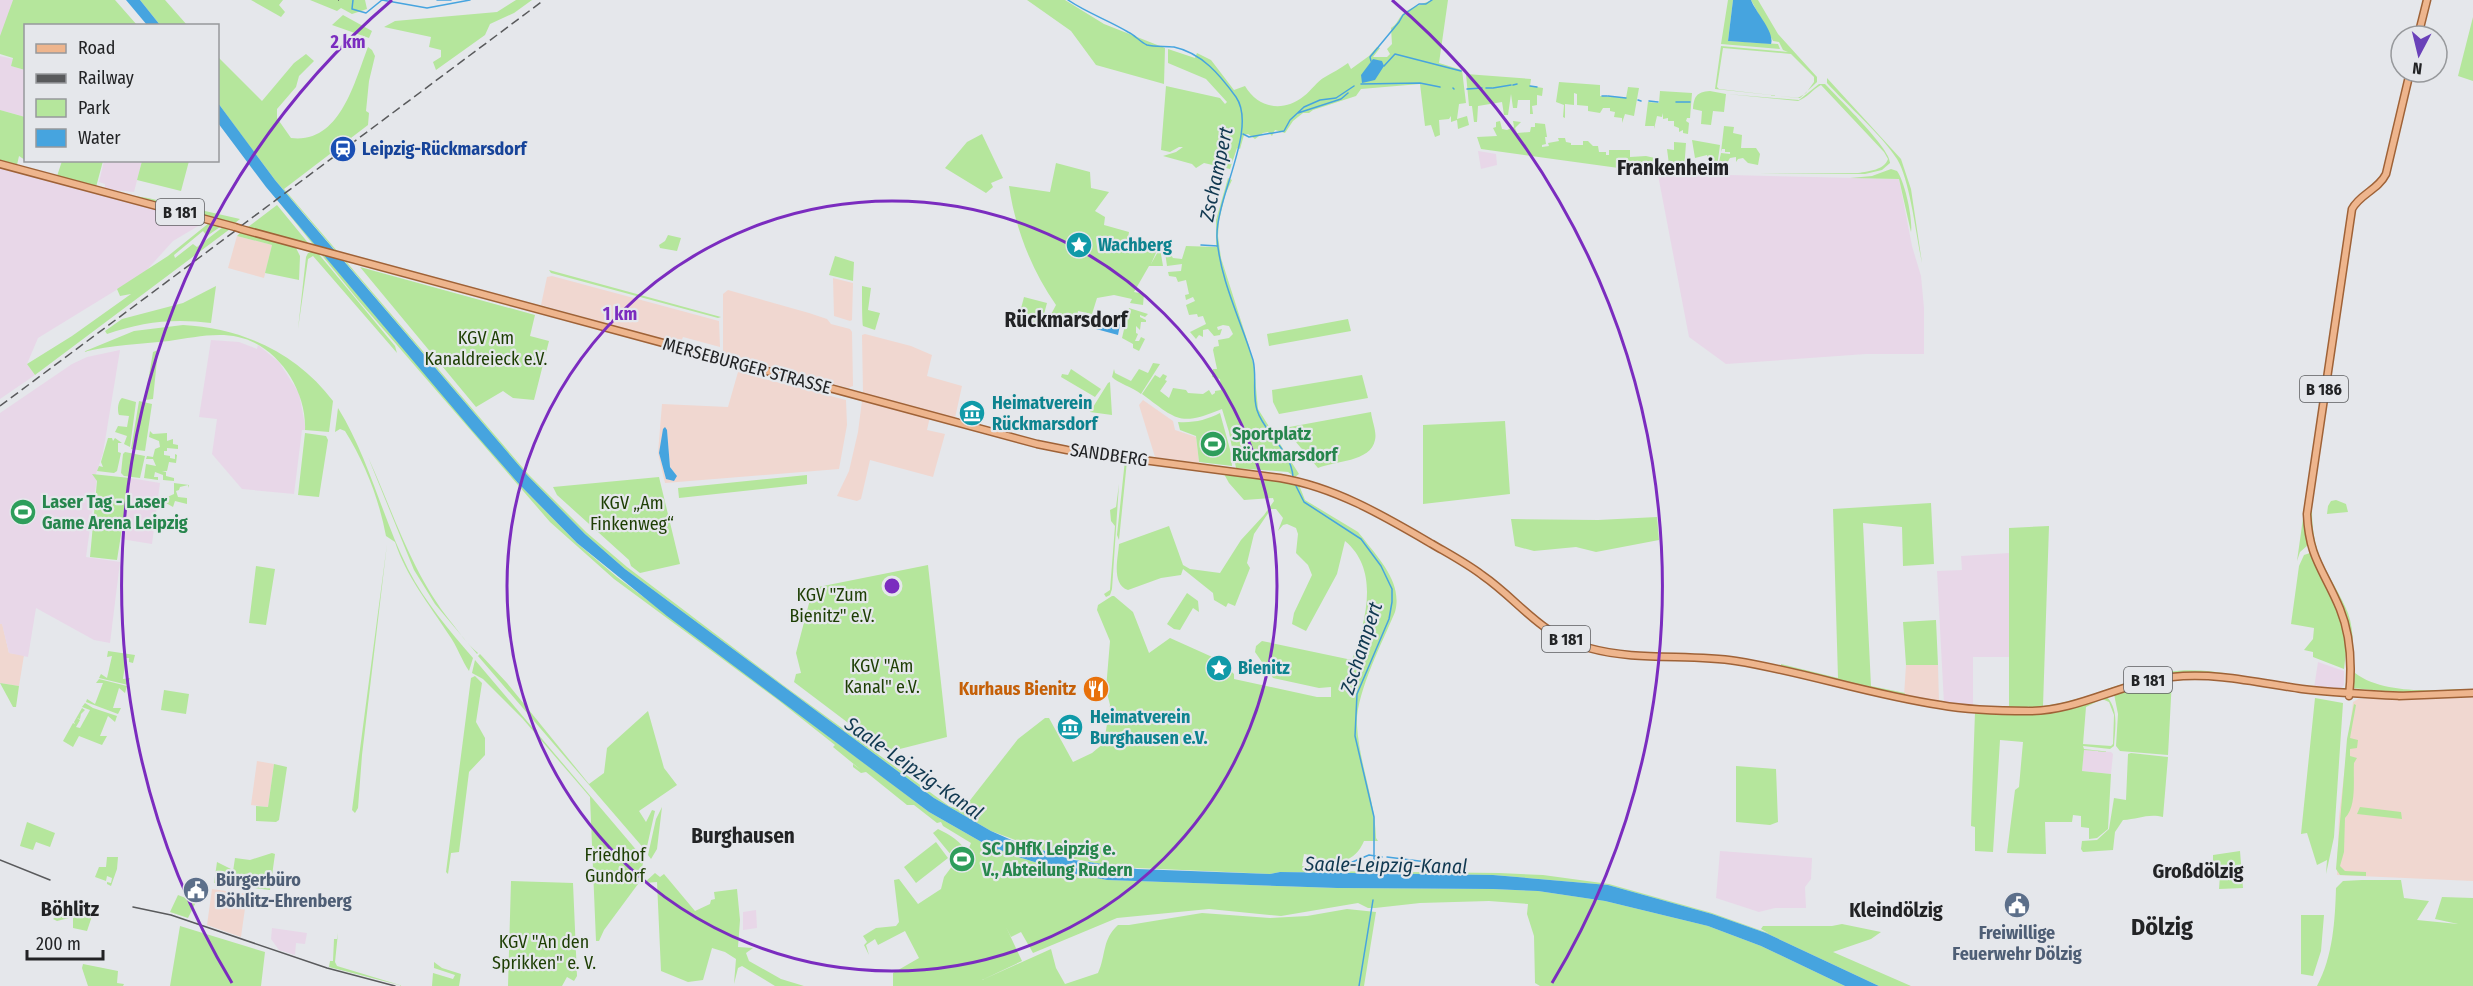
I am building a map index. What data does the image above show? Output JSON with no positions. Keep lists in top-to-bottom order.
{
  "streets": {
    "main road": [
      "B 181",
      "MERSEBURGER STRASSE",
      "B 186",
      "SANDBERG"
    ]
  },
  "crossings": [
    ["B 181", "B 186"],
    ["B 181", "SANDBERG"],
    ["MERSEBURGER STRASSE", "SANDBERG"],
    ["B 186", "SANDBERG"]
  ],
  "districts": [
    "Frankenheim",
    "Rückmarsdorf",
    "Burghausen",
    "Großdölzig",
    "Böhlitz",
    "Kleindölzig",
    "Dölzig"
  ],
  "water": ["Zschampert", "Saale-Leipzig-Kanal"],
  "parks": [
    "KGV Am Kanaldreieck e.V.",
    "KGV „Am Finkenweg“",
    "KGV \"Zum Bienitz\" e.V.",
    "KGV \"Am Kanal\" e.V.",
    "Friedhof Gundorf",
    "KGV \"An den Sprikken\" e. V."
  ],
  "places": {
    "station": ["Leipzig-Rückmarsdorf"],
    "place": ["Wachberg", "Bienitz"],
    "museum": ["Heimatverein Rückmarsdorf", "Heimatverein Burghausen e.V."],
    "sports": ["Sportplatz Rückmarsdorf", "Laser Tag - Laser Game Arena Leipzig", "SC DHfK Leipzig e. V., Abteilung Rudern"],
    "restaurant": ["Kurhaus Bienitz"],
    "public building": ["Bürgerbüro Böhlitz-Ehrenberg", "Freiwillige Feuerwehr Dölzig"]
  },
  "legend": [
    "Road",
    "Railway",
    "Park",
    "Water"
  ],
  "scale_bar": "200 m",
  "north": "bottom",
  "rings": ["2 km", "1 km"]
}
